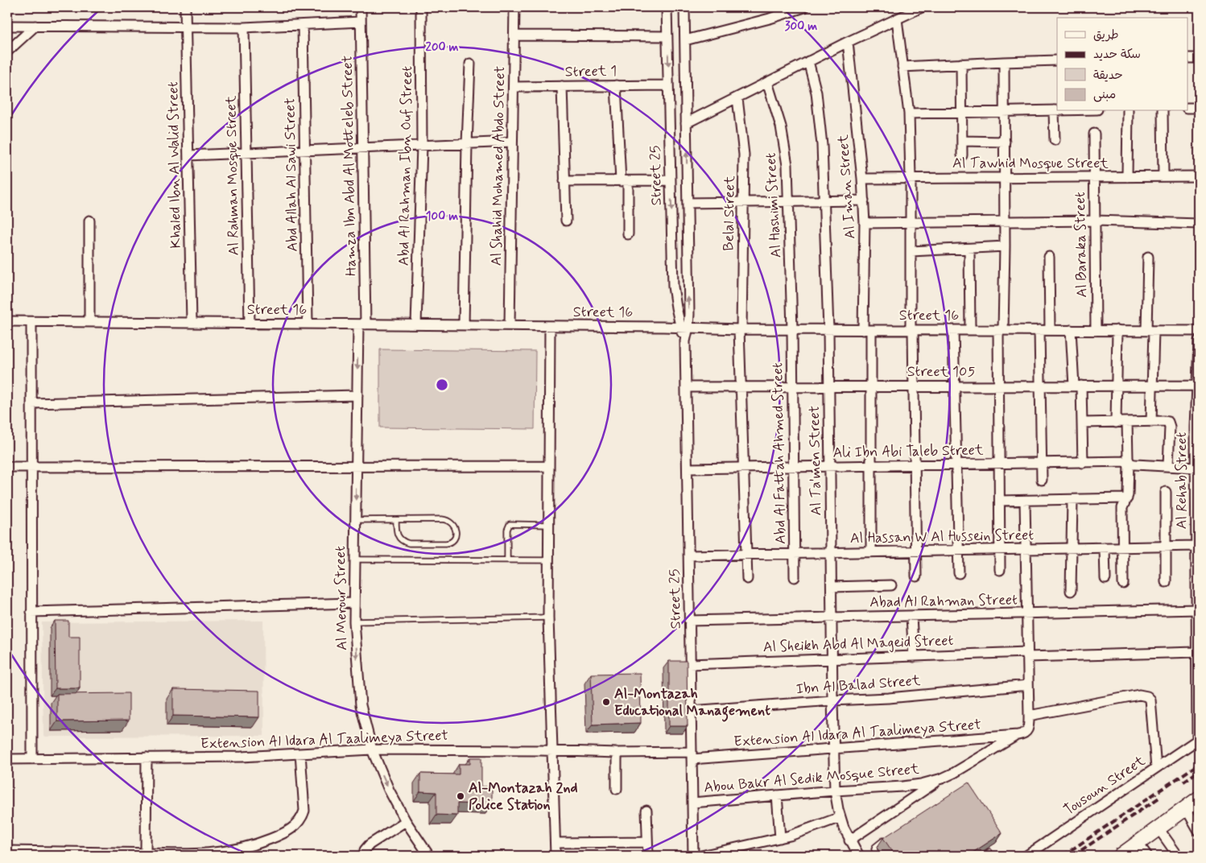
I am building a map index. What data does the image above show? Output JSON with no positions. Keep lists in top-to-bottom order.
{
  "streets": {
    "street": [
      "Street 1",
      "Al Tawhid Mosque Street",
      "Khaled Ibn Al Walid Street",
      "Hamza Ibn Abd Al Motteleb Street",
      "Abd Al Rahman Ibn Ouf Street",
      "Al Shahid Mohamed Abdo Street",
      "Abd Allah Al Sawi Street",
      "Al Rahman Mosque Street",
      "Street 25",
      "Al Iman Street",
      "Al Hashimi Street",
      "Belal Street",
      "Al Baraka Street",
      "Street 16",
      "Street 105",
      "Ali Ibn Abi Taleb Street",
      "Abd Al Fattah Ahmed Street",
      "Al Ta'men Street",
      "Al Rehab Street",
      "Al Hassan W Al Hussein Street",
      "Al Merour Street",
      "Abad Al Rahman Street",
      "Al Sheikh Abd Al Mageid Street",
      "Ibn Al Balad Street",
      "Extension Al Idara Al Taalimeya Street",
      "Abou Bakr Al Sedik Mosque Street",
      "Tousoun Street"
    ]
  },
  "crossings": [
    ["Street 1", "Al Shahid Mohamed Abdo Street"],
    ["Street 1", "Street 25"],
    ["Al Tawhid Mosque Street", "Al Iman Street"],
    ["Al Tawhid Mosque Street", "Al Baraka Street"],
    ["Khaled Ibn Al Walid Street", "Street 16"],
    ["Hamza Ibn Abd Al Motteleb Street", "Street 16"],
    ["Hamza Ibn Abd Al Motteleb Street", "Al Merour Street"],
    ["Abd Al Rahman Ibn Ouf Street", "Street 16"],
    ["Al Shahid Mohamed Abdo Street", "Street 16"],
    ["Abd Allah Al Sawi Street", "Street 16"],
    ["Al Rahman Mosque Street", "Street 16"],
    ["Street 25", "Street 16"],
    ["Street 25", "Street 105"],
    ["Street 25", "Ali Ibn Abi Taleb Street"],
    ["Street 25", "Al Hassan W Al Hussein Street"],
    ["Street 25", "Abad Al Rahman Street"],
    ["Street 25", "Al Sheikh Abd Al Mageid Street"],
    ["Street 25", "Ibn Al Balad Street"],
    ["Street 25", "Extension Al Idara Al Taalimeya Street"],
    ["Street 25", "Abou Bakr Al Sedik Mosque Street"],
    ["Al Iman Street", "Street 16"],
    ["Al Iman Street", "Street 105"],
    ["Al Iman Street", "Ali Ibn Abi Taleb Street"],
    ["Al Iman Street", "Al Hassan W Al Hussein Street"],
    ["Al Hashimi Street", "Street 16"],
    ["Al Hashimi Street", "Abd Al Fattah Ahmed Street"],
    ["Belal Street", "Street 16"],
    ["Belal Street", "Street 105"],
    ["Belal Street", "Ali Ibn Abi Taleb Street"],
    ["Belal Street", "Al Hassan W Al Hussein Street"],
    ["Al Baraka Street", "Street 16"],
    ["Street 16", "Abd Al Fattah Ahmed Street"],
    ["Street 16", "Al Ta'men Street"],
    ["Street 16", "Al Merour Street"],
    ["Street 105", "Abd Al Fattah Ahmed Street"],
    ["Street 105", "Al Ta'men Street"],
    ["Street 105", "Al Rehab Street"],
    ["Ali Ibn Abi Taleb Street", "Abd Al Fattah Ahmed Street"],
    ["Ali Ibn Abi Taleb Street", "Al Ta'men Street"],
    ["Ali Ibn Abi Taleb Street", "Al Rehab Street"],
    ["Abd Al Fattah Ahmed Street", "Al Hassan W Al Hussein Street"],
    ["Al Ta'men Street", "Al Hassan W Al Hussein Street"],
    ["Al Ta'men Street", "Abad Al Rahman Street"],
    ["Al Ta'men Street", "Al Sheikh Abd Al Mageid Street"],
    ["Al Ta'men Street", "Ibn Al Balad Street"],
    ["Al Ta'men Street", "Extension Al Idara Al Taalimeya Street"],
    ["Al Ta'men Street", "Abou Bakr Al Sedik Mosque Street"],
    ["Al Rehab Street", "Al Hassan W Al Hussein Street"],
    ["Al Rehab Street", "Abad Al Rahman Street"],
    ["Al Rehab Street", "Al Sheikh Abd Al Mageid Street"],
    ["Al Rehab Street", "Tousoun Street"],
    ["Al Merour Street", "Extension Al Idara Al Taalimeya Street"],
    ["Extension Al Idara Al Taalimeya Street", "Abou Bakr Al Sedik Mosque Street"]
  ],
  "one_way": ["Al Merour Street"],
  "places": ["Al-Montazah Educational Management", "Al-Montazah 2nd Police Station"],
  "legend": [
    "طريق",
    "سكة حديد",
    "حديقة",
    "مبنى"
  ],
  "rings": ["300 m", "200 m", "100 m"]
}
